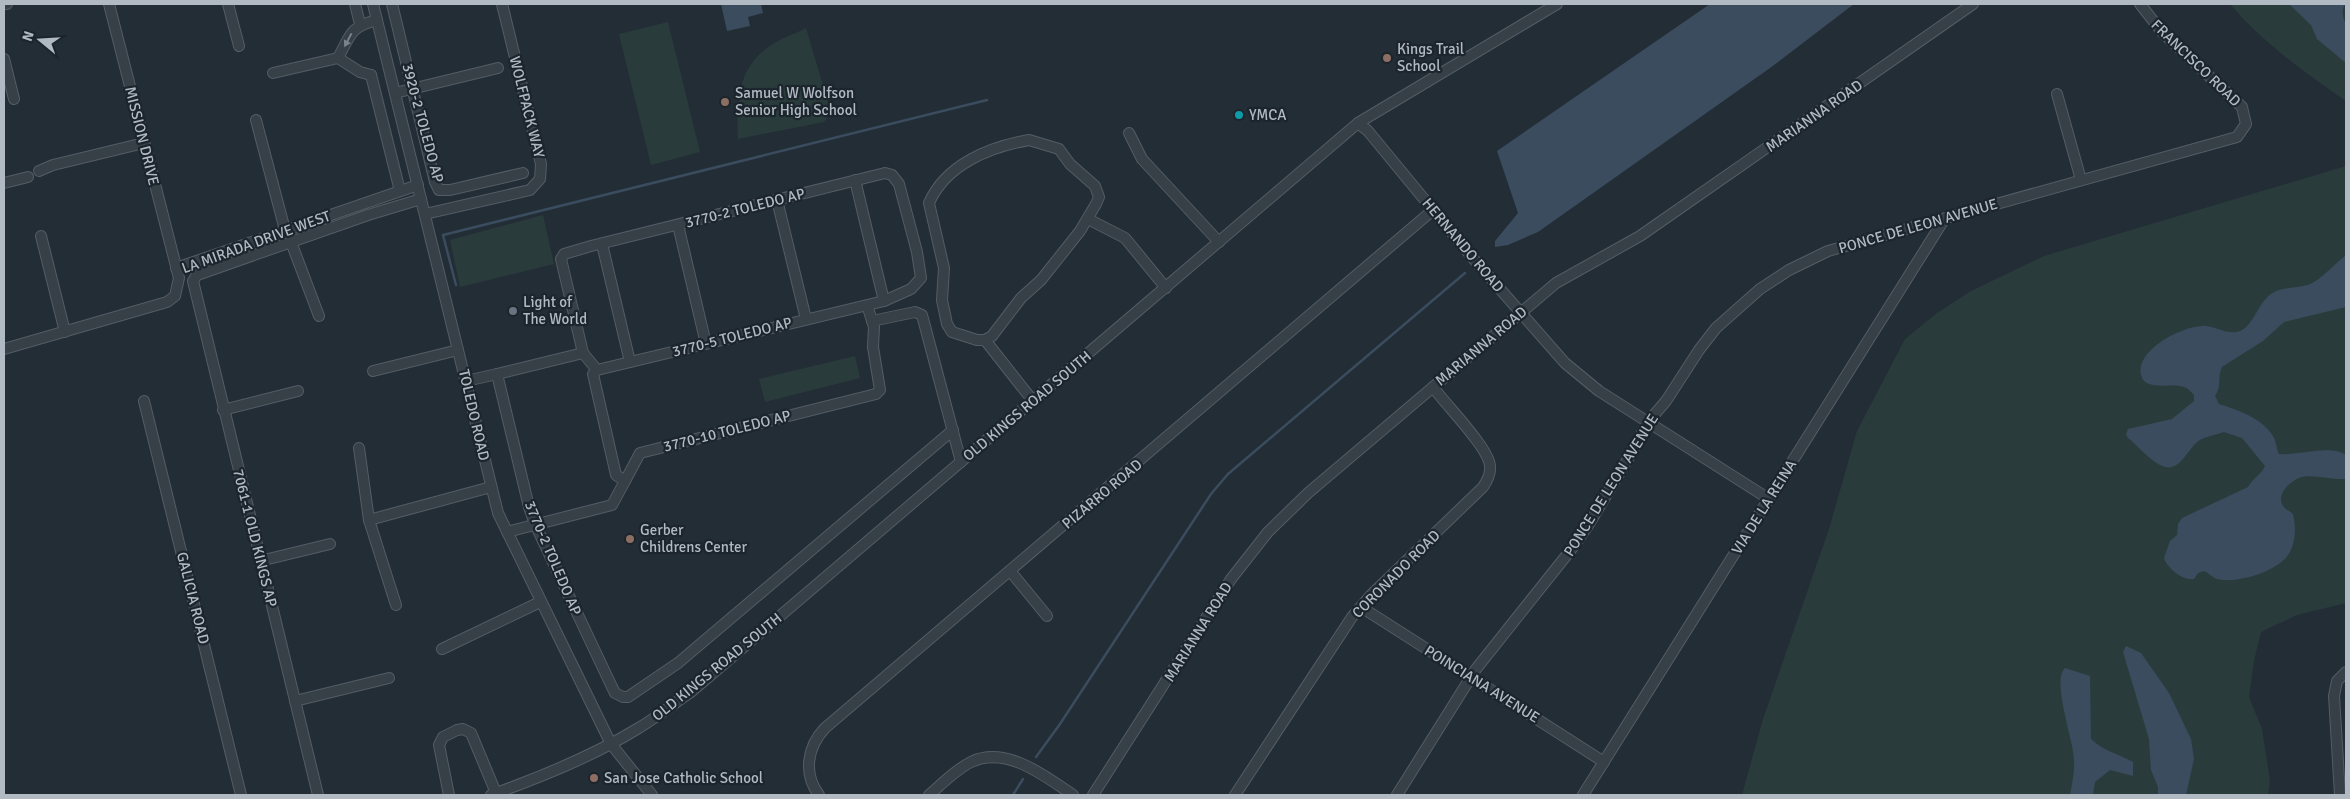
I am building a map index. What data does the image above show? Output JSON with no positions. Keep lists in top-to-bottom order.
{
  "streets": {
    "street": [
      "FRANCISCO ROAD",
      "WOLFPACK WAY",
      "MARIANNA ROAD",
      "3920-2 TOLEDO AP",
      "MISSION DRIVE",
      "3770-2 TOLEDO AP",
      "PONCE DE LEON AVENUE",
      "LA MIRADA DRIVE WEST",
      "HERNANDO ROAD",
      "3770-5 TOLEDO AP",
      "OLD KINGS ROAD SOUTH",
      "TOLEDO ROAD",
      "3770-10 TOLEDO AP",
      "PIZARRO ROAD",
      "VIA DE LA REINA",
      "7061-1 OLD KINGS AP",
      "CORONADO ROAD",
      "GALICIA ROAD",
      "POINCIANA AVENUE"
    ]
  },
  "crossings": [
    ["FRANCISCO ROAD", "PONCE DE LEON AVENUE"],
    ["WOLFPACK WAY", "TOLEDO ROAD"],
    ["MARIANNA ROAD", "HERNANDO ROAD"],
    ["MARIANNA ROAD", "CORONADO ROAD"],
    ["MISSION DRIVE", "LA MIRADA DRIVE WEST"],
    ["PONCE DE LEON AVENUE", "HERNANDO ROAD"],
    ["PONCE DE LEON AVENUE", "VIA DE LA REINA"],
    ["PONCE DE LEON AVENUE", "POINCIANA AVENUE"],
    ["LA MIRADA DRIVE WEST", "TOLEDO ROAD"],
    ["HERNANDO ROAD", "OLD KINGS ROAD SOUTH"],
    ["HERNANDO ROAD", "PIZARRO ROAD"],
    ["HERNANDO ROAD", "VIA DE LA REINA"],
    ["3770-5 TOLEDO AP", "3770-10 TOLEDO AP"],
    ["OLD KINGS ROAD SOUTH", "TOLEDO ROAD"],
    ["VIA DE LA REINA", "POINCIANA AVENUE"],
    ["CORONADO ROAD", "POINCIANA AVENUE"]
  ],
  "places": [
    "Kings Trail School",
    "Samuel W Wolfson Senior High School",
    "YMCA",
    "Light of The World",
    "Gerber Childrens Center",
    "San Jose Catholic School"
  ],
  "north": "left"
}
